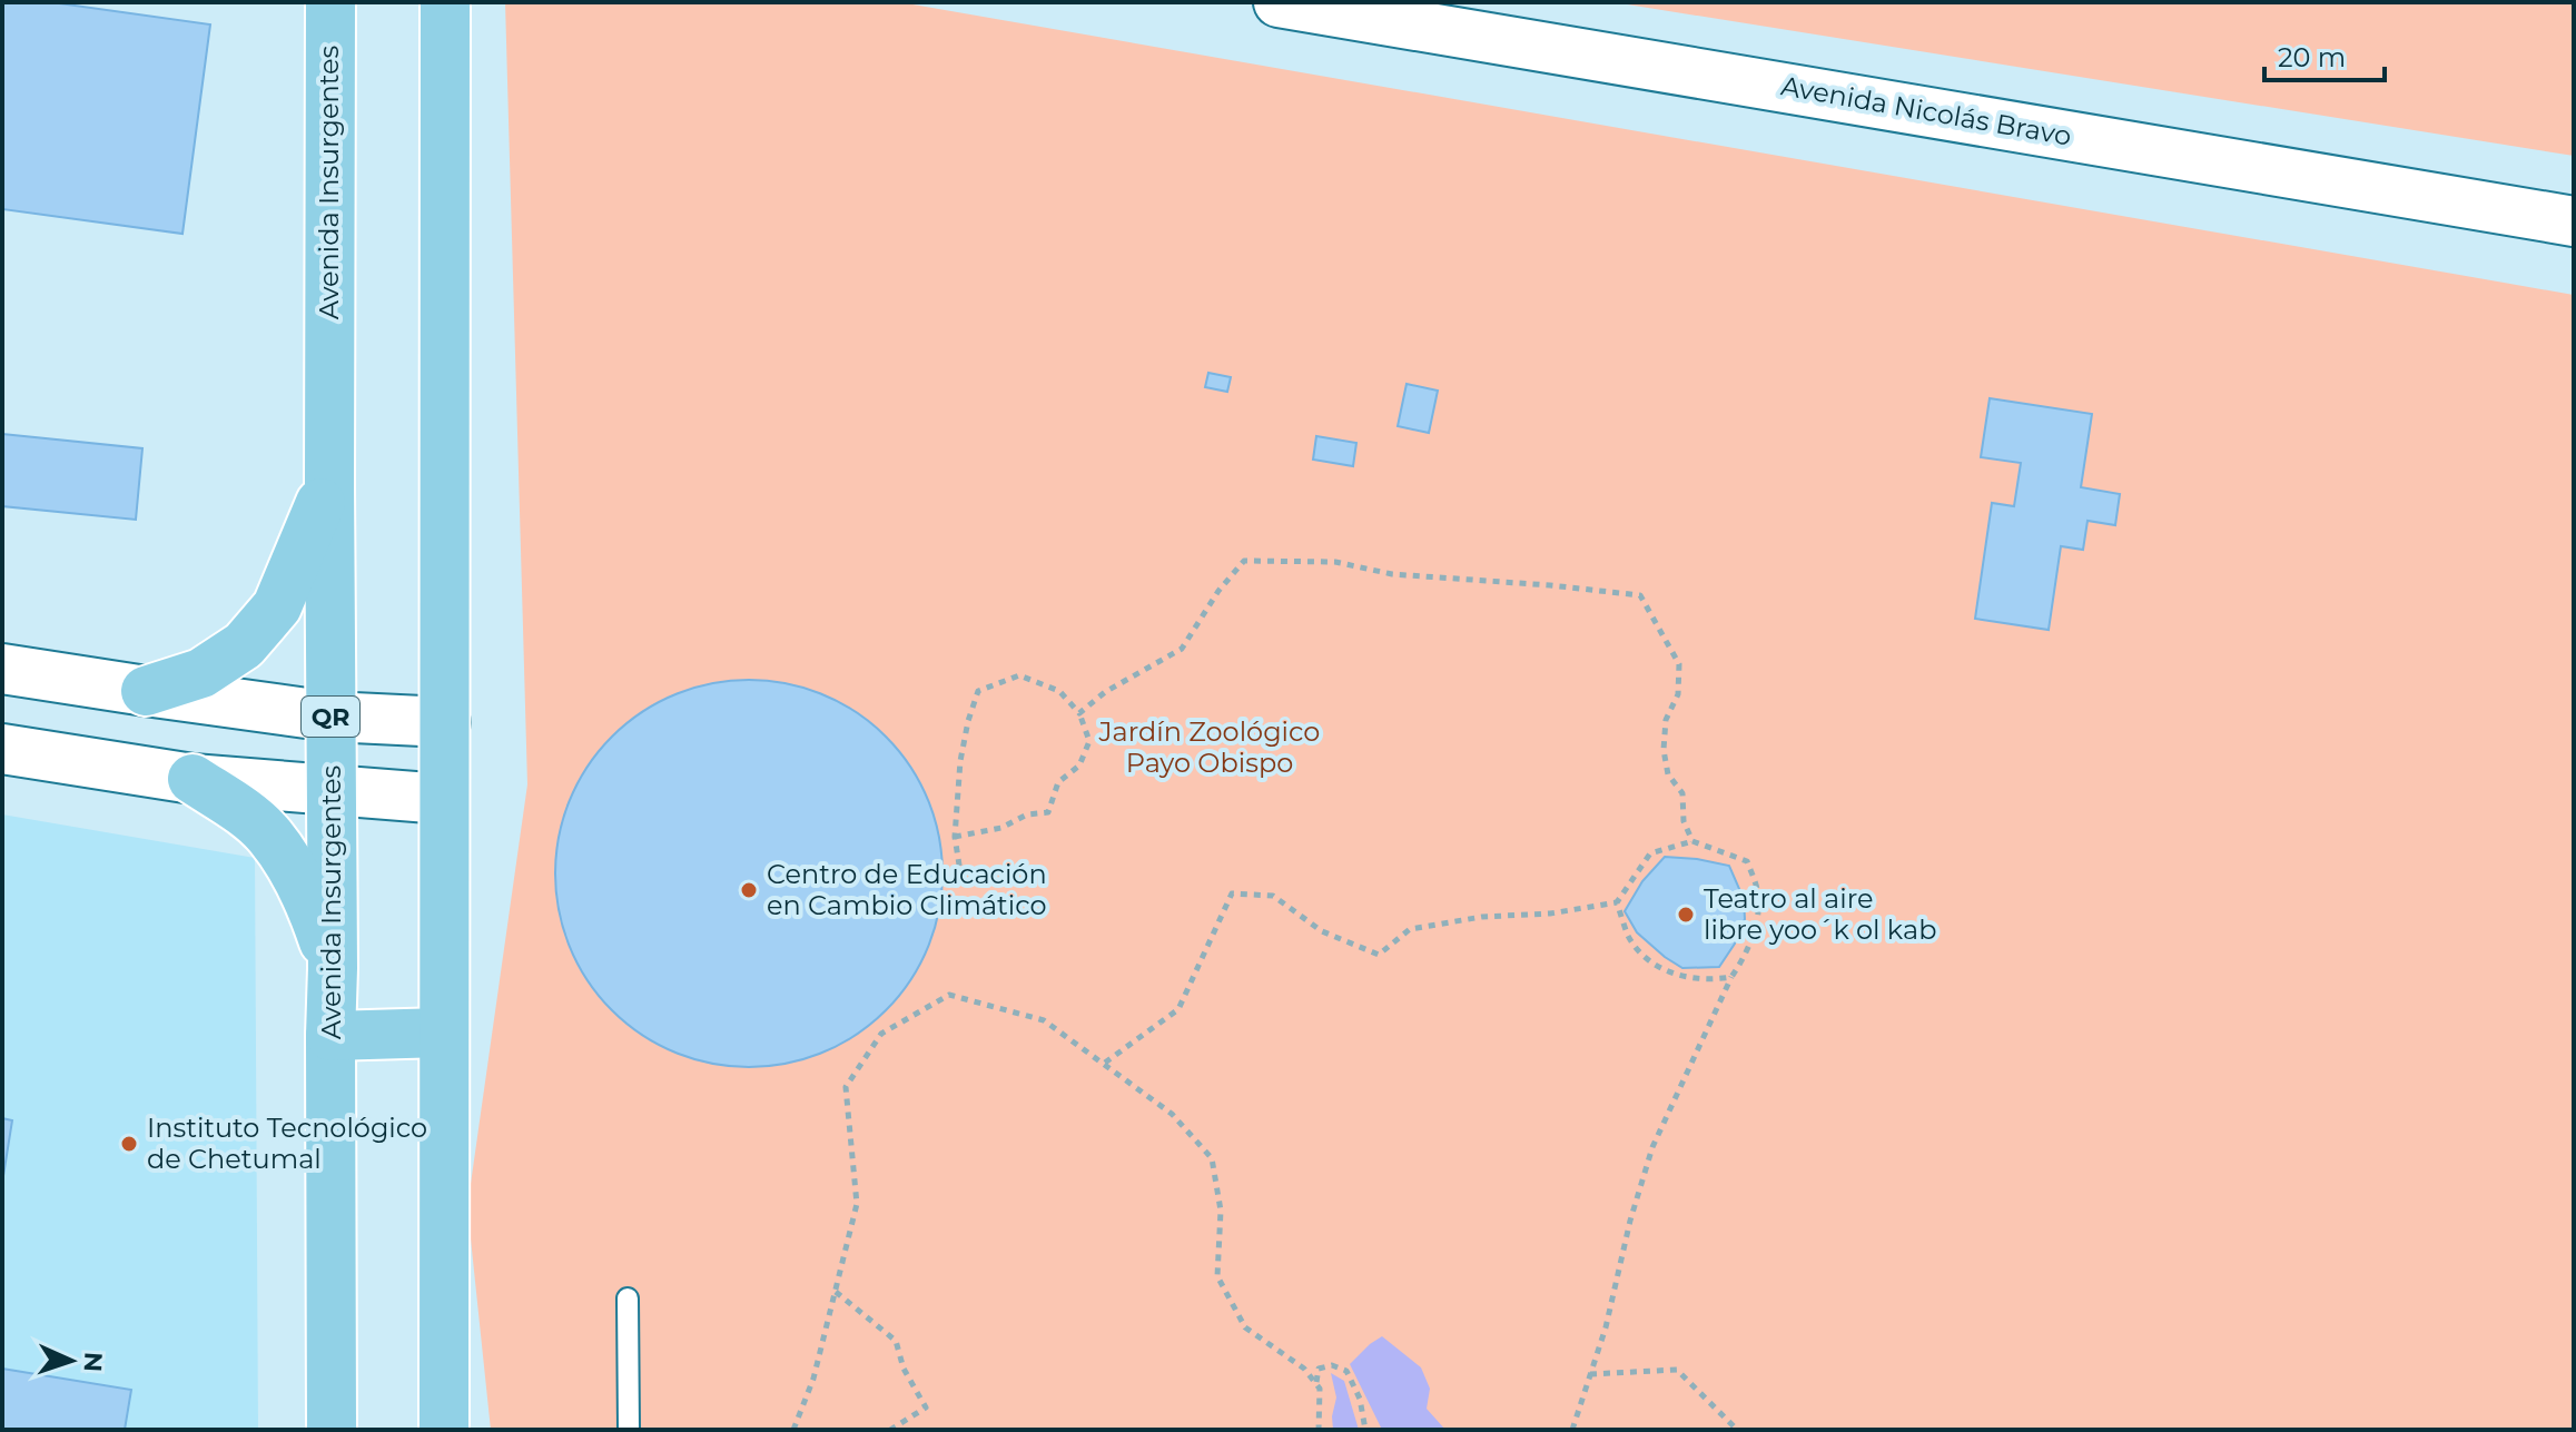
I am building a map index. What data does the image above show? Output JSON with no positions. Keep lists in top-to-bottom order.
{
  "streets": {
    "main road": ["Avenida Nicolás Bravo", "Avenida Insurgentes", "QR"]
  },
  "parks": ["Jardín Zoológico Payo Obispo"],
  "places": ["Centro de Educación en Cambio Climático", "Teatro al aire libre yoo´k ol kab", "Instituto Tecnológico de Chetumal"],
  "scale_bar": "20 m",
  "north": "right"
}
